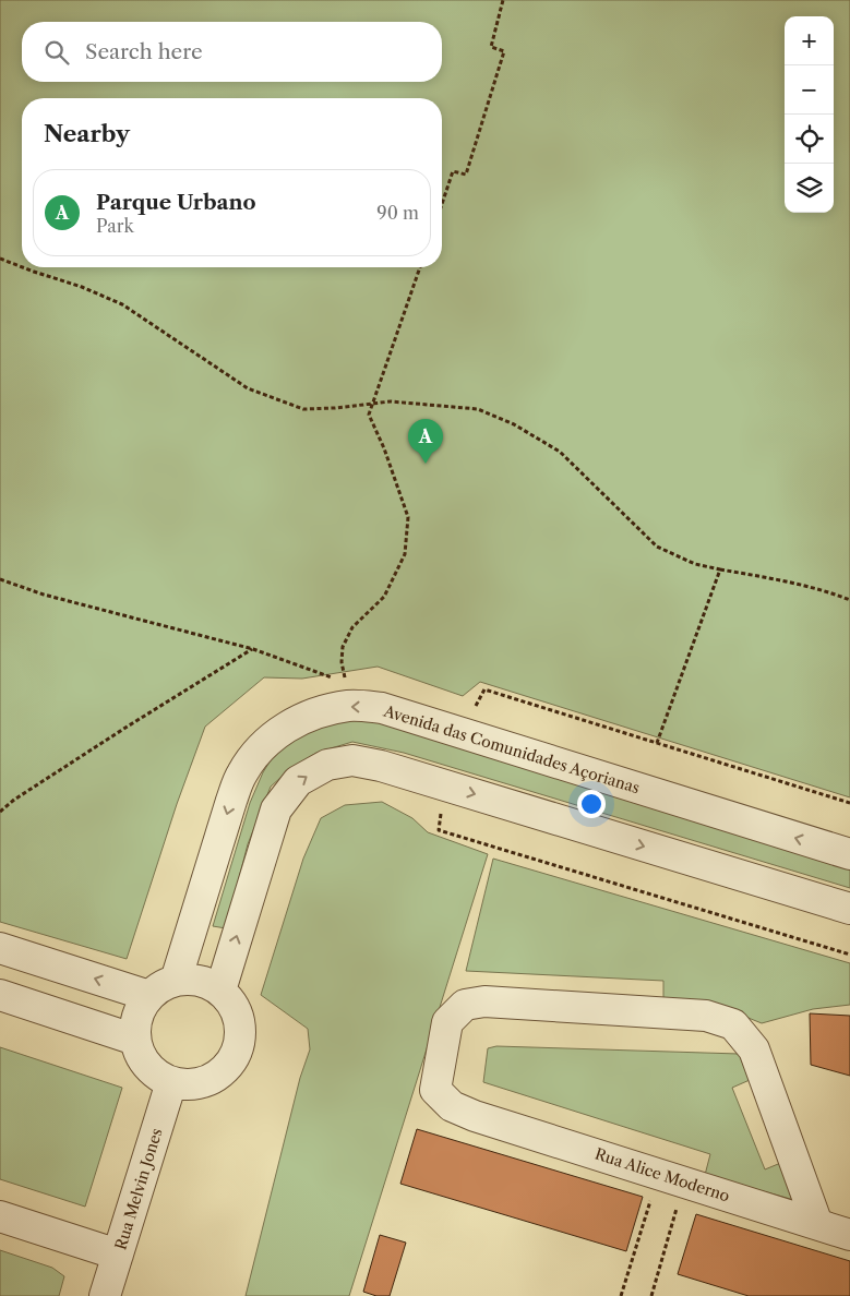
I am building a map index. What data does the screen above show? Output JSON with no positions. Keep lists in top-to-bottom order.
{
  "streets": {
    "street": ["Avenida das Comunidades Açorianas", "Rua Alice Moderno", "Rua Melvin Jones"]
  },
  "crossings": [
    ["Avenida das Comunidades Açorianas", "Rua Melvin Jones"]
  ],
  "page": {
    "map_buttons": ["+", "−"],
    "search": "Search here",
    "heading": "Nearby",
    "list": [
      {
        "mark": "A",
        "name": "Parque Urbano",
        "note": "Park",
        "value": "90 m"
      }
    ],
    "pins": "A"
  }
}
